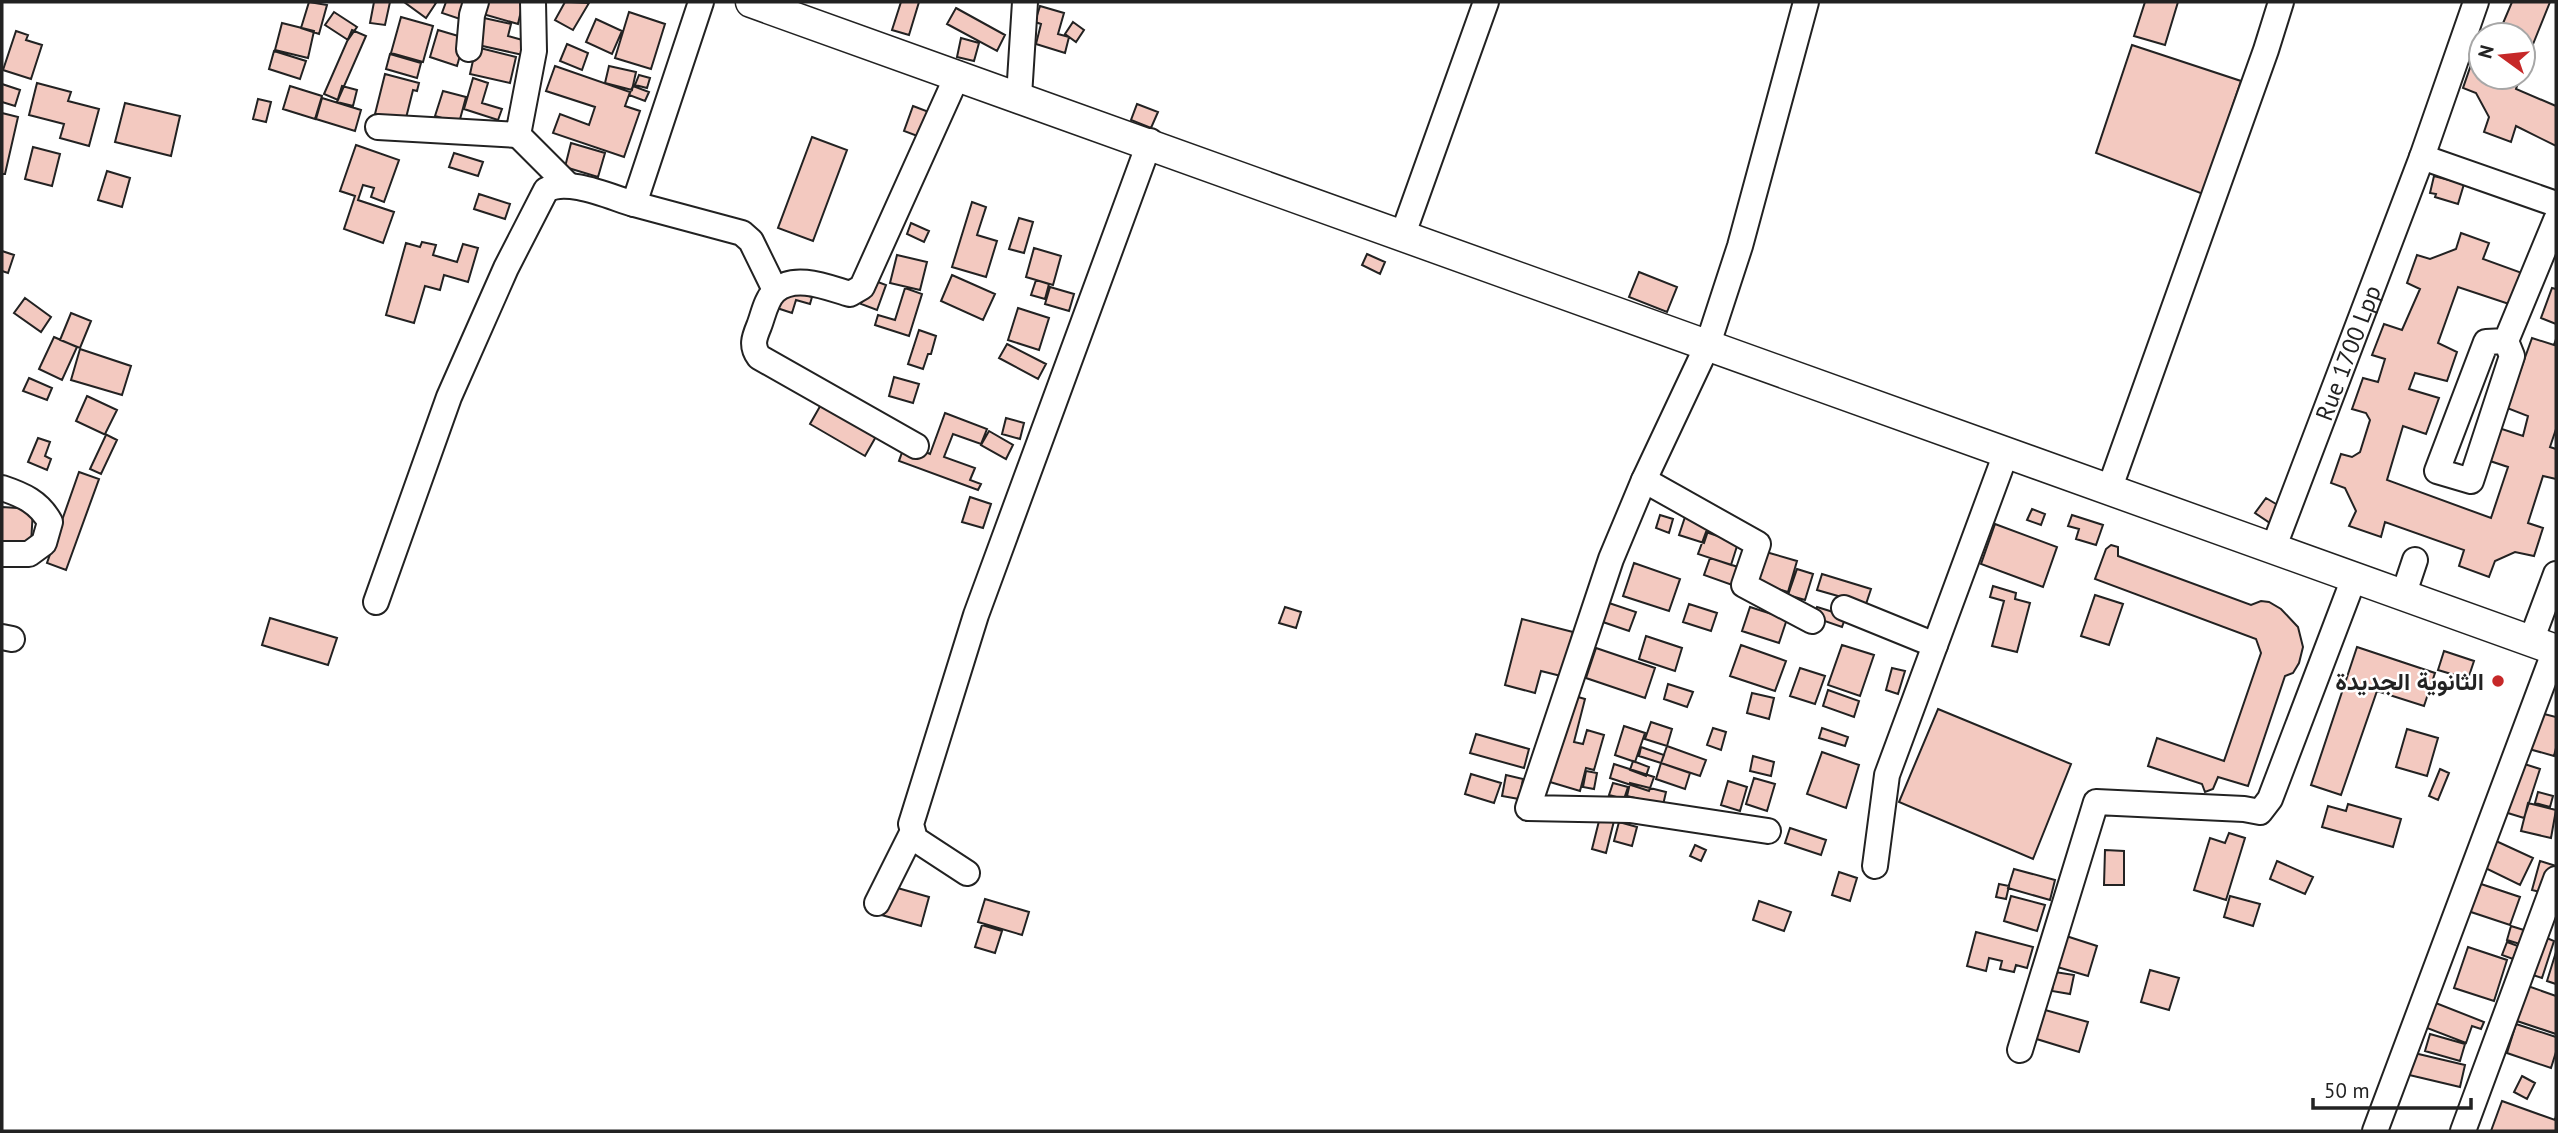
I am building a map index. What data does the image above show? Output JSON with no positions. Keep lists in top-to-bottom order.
{
  "streets": {
    "street": ["Rue 1700 Lpp"]
  },
  "places": ["الثانوية الجديدة"],
  "scale_bar": "50 m",
  "north": "left"
}
